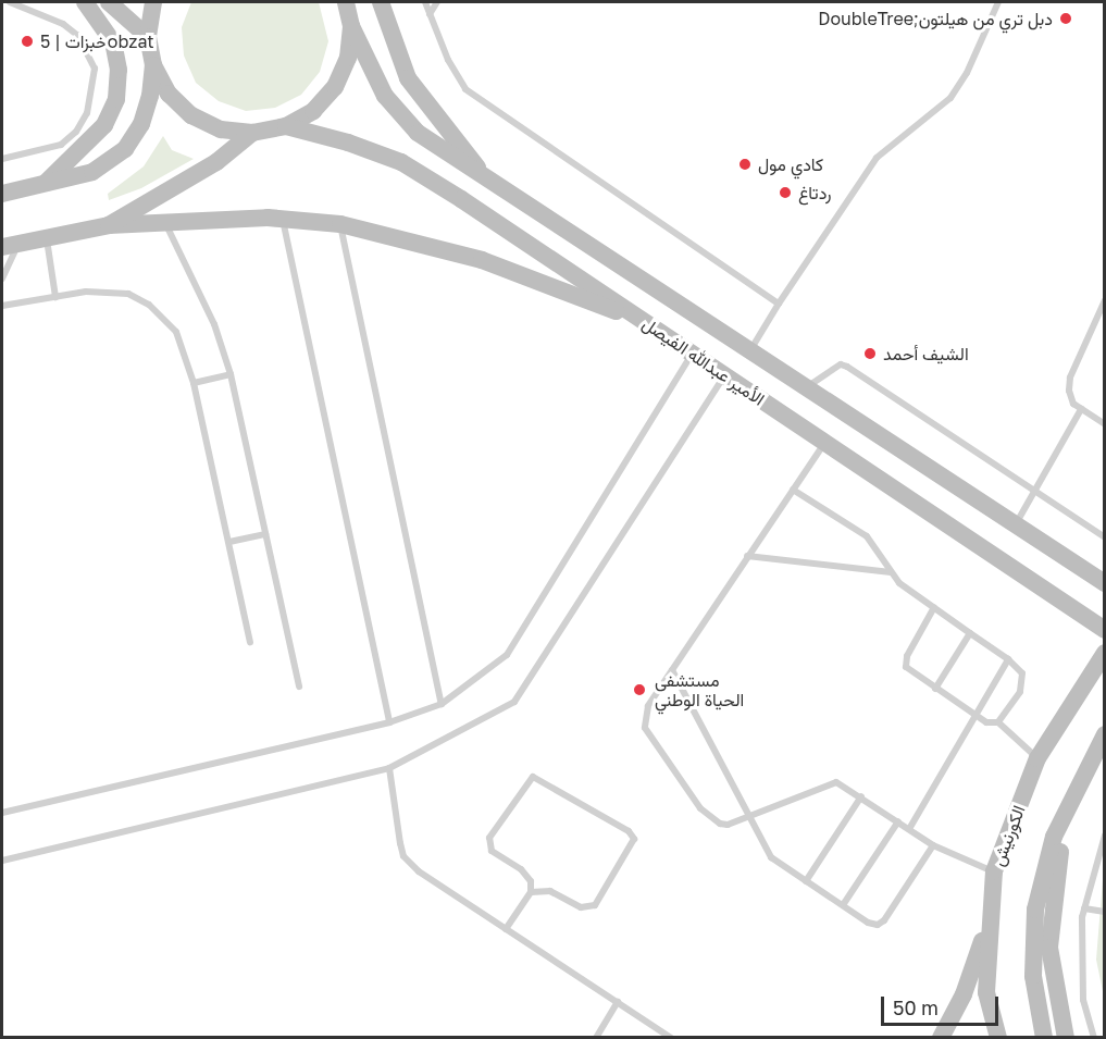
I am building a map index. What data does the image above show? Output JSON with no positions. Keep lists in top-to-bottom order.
{
  "streets": {
    "street": ["الأمير عبدالله الفيصل", "الكورنيش"]
  },
  "places": [
    "DoubleTree;دبل تري من هيلتون",
    "خبزات | 5obzat",
    "كادي مول",
    "ردتاغ",
    "الشيف أحمد",
    "مستشفى الحياة الوطني"
  ],
  "scale_bar": "50 m"
}
